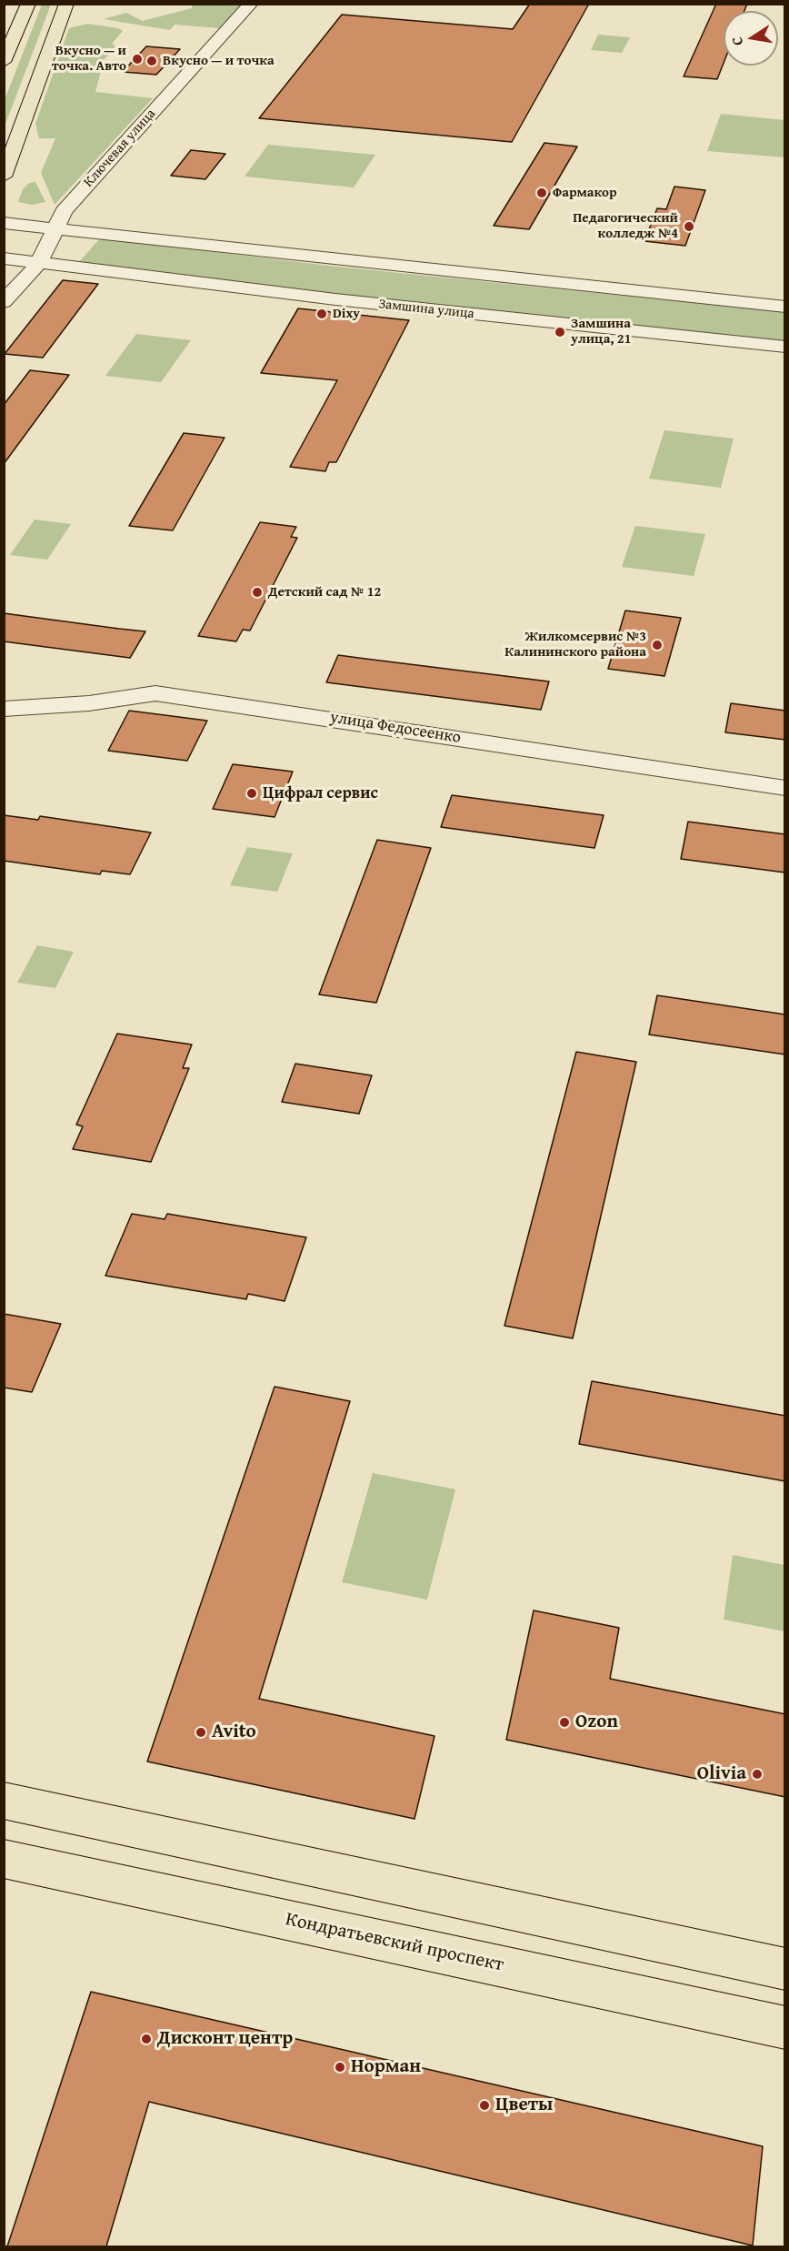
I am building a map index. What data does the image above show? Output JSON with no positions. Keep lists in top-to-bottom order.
{
  "streets": {
    "main road": ["Кондратьевский проспект"],
    "street": ["Ключевая улица", "Замшина улица", "улица Федосеенко"]
  },
  "crossings": [
    ["Ключевая улица", "Замшина улица"]
  ],
  "places": [
    "Вкусно — и точка. Авто",
    "Вкусно — и точка",
    "Фармакор",
    "Педагогический колледж №4",
    "Dixy",
    "Замшина улица, 21",
    "Детский сад № 12",
    "Жилкомсервис №3 Калининского района",
    "Цифрал сервис",
    "Ozon",
    "Avito",
    "Olivia",
    "Дисконт центр",
    "Норман",
    "Цветы"
  ],
  "north": "left"
}
